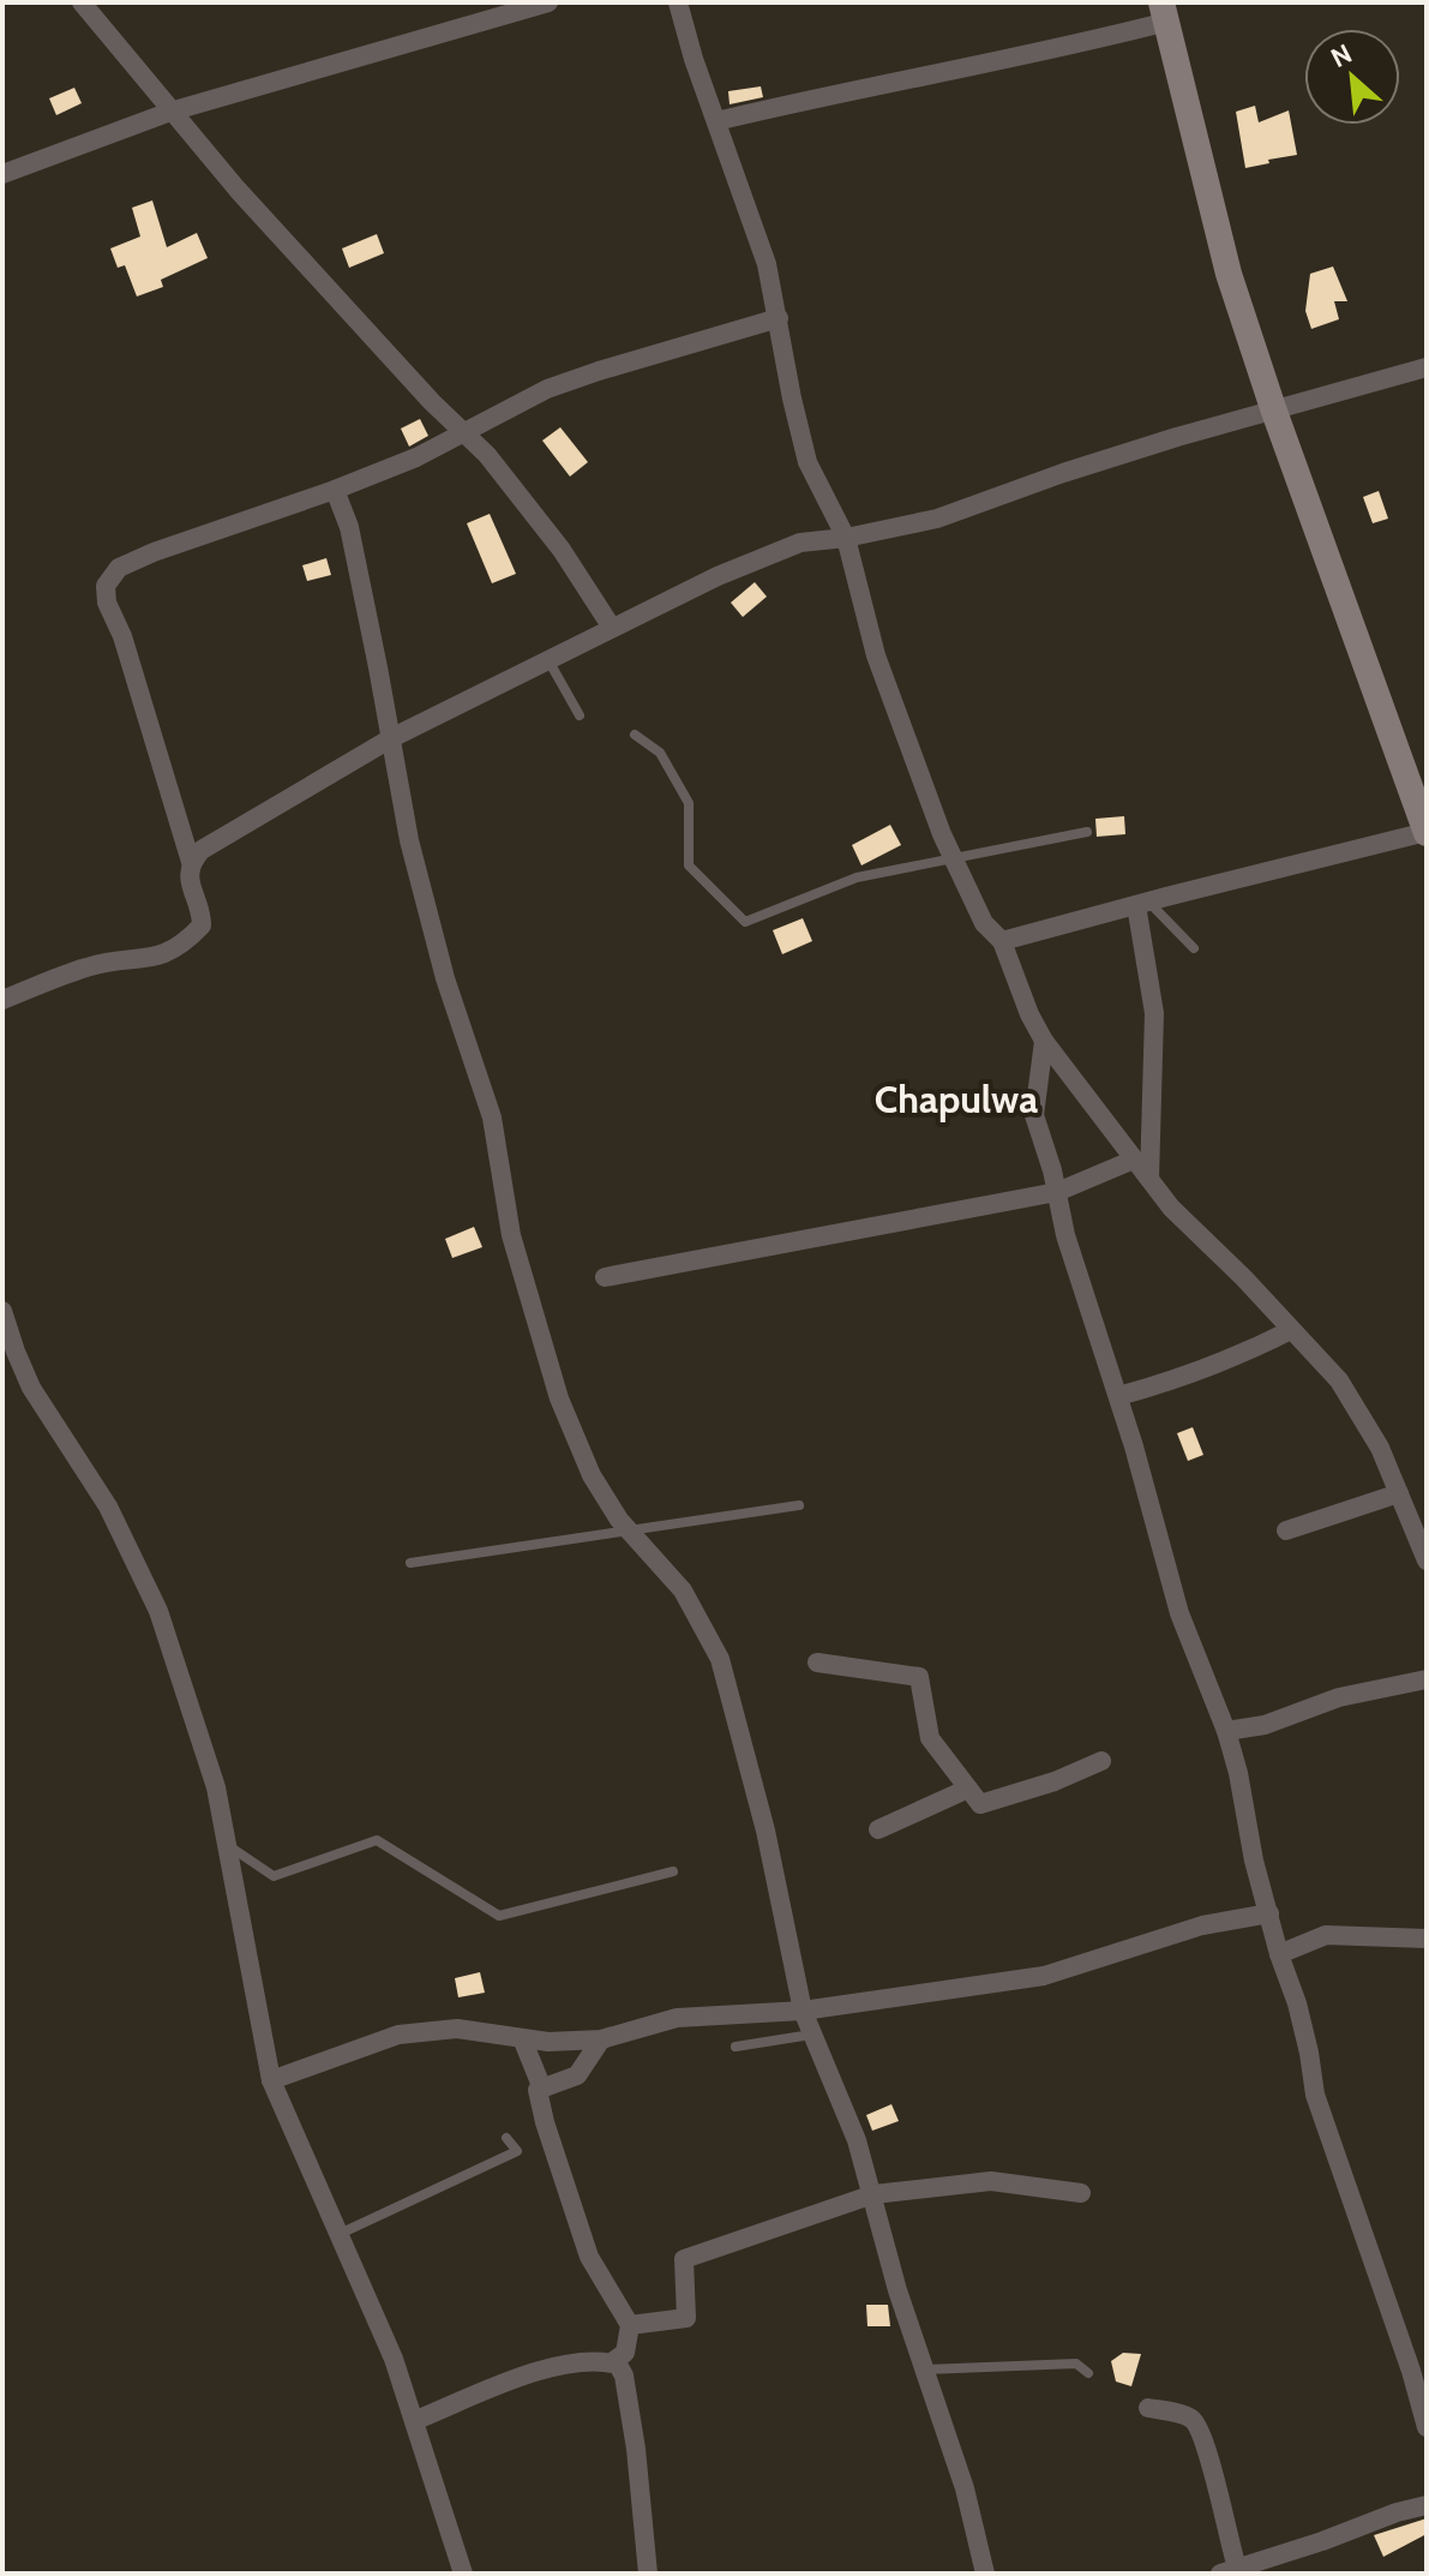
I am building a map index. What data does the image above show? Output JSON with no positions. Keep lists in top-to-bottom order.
{
  "districts": ["Chapulwa"],
  "north": "top left"
}
